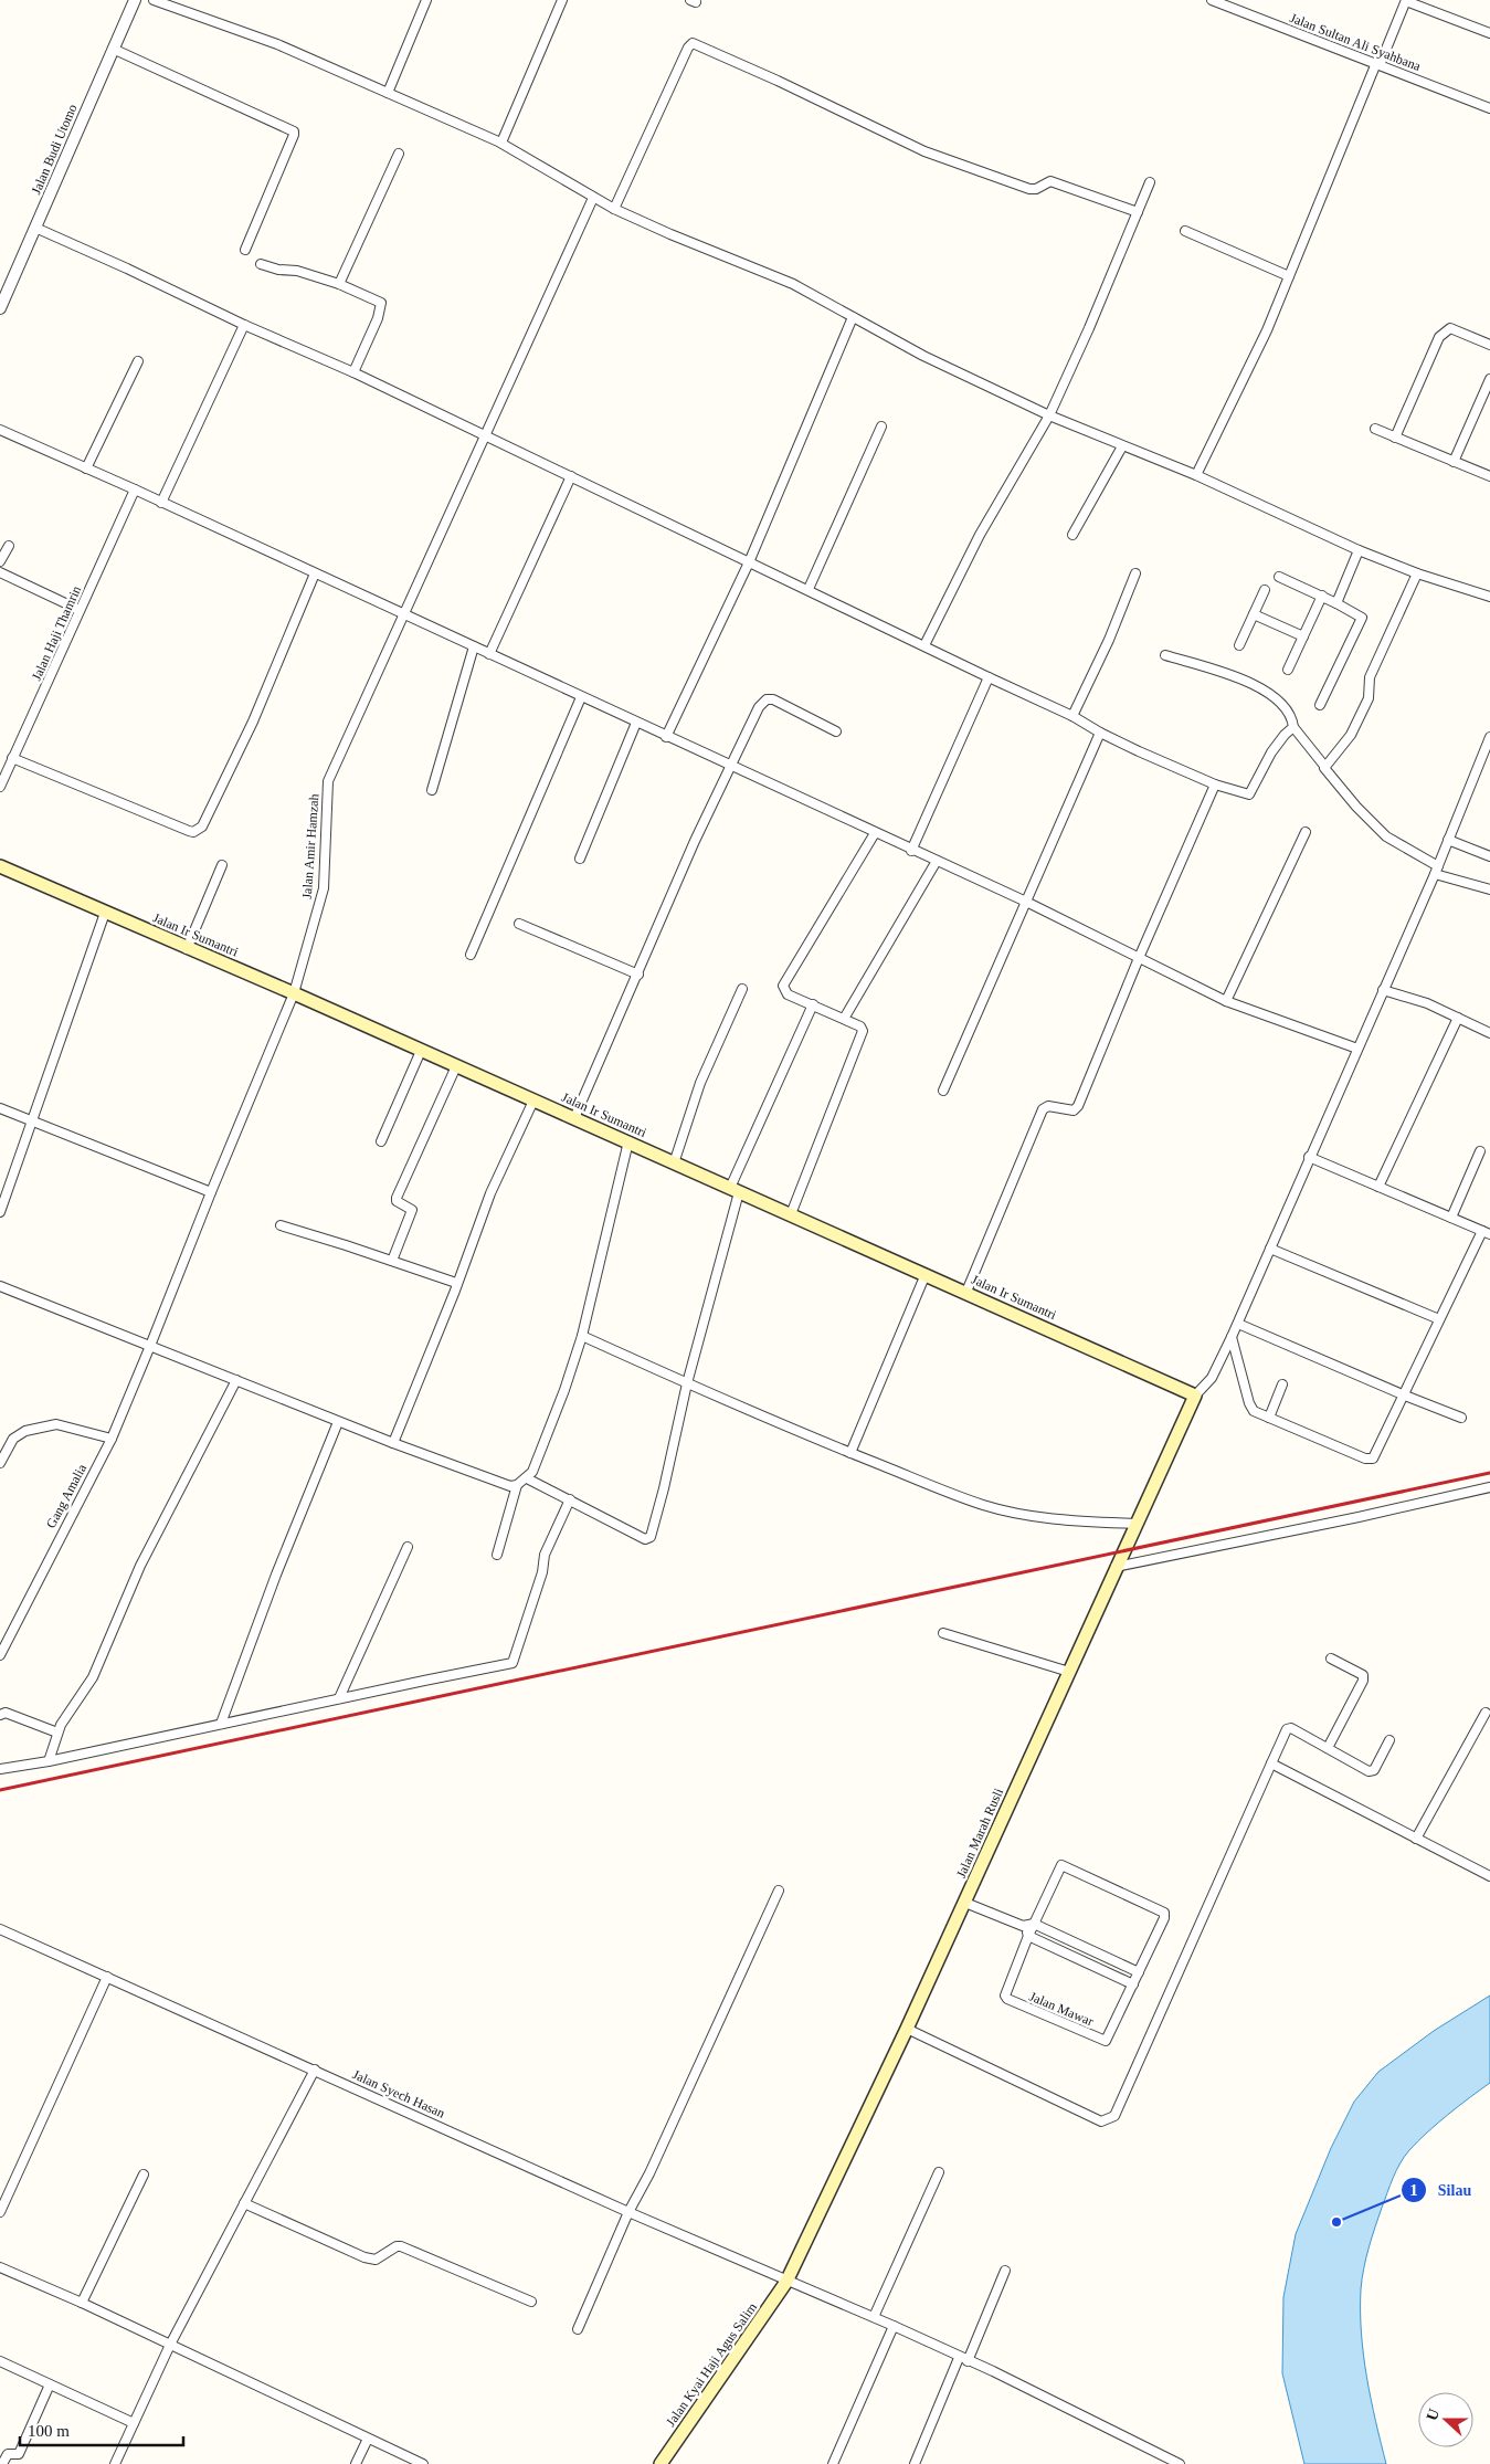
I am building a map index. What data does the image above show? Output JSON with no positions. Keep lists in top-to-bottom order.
{
  "streets": {
    "main road": ["Jalan Ir Sumantri", "Jalan Marah Rusli", "Jalan Kyai Haji Agus Salim"],
    "street": [
      "Jalan Sultan Ali Syahbana",
      "Jalan Budi Utomo",
      "Jalan Haji Thamrin",
      "Jalan Amir Hamzah",
      "Gang Amalia",
      "Jalan Mawar",
      "Jalan Syech Hasan"
    ]
  },
  "crossings": [
    ["Jalan Amir Hamzah", "Jalan Ir Sumantri"],
    ["Jalan Amir Hamzah", "Gang Amalia"],
    ["Jalan Ir Sumantri", "Jalan Marah Rusli"],
    ["Jalan Marah Rusli", "Jalan Syech Hasan"],
    ["Jalan Marah Rusli", "Jalan Kyai Haji Agus Salim"],
    ["Jalan Syech Hasan", "Jalan Kyai Haji Agus Salim"]
  ],
  "places": ["Silau"],
  "scale_bar": "100 m",
  "north": "left"
}
